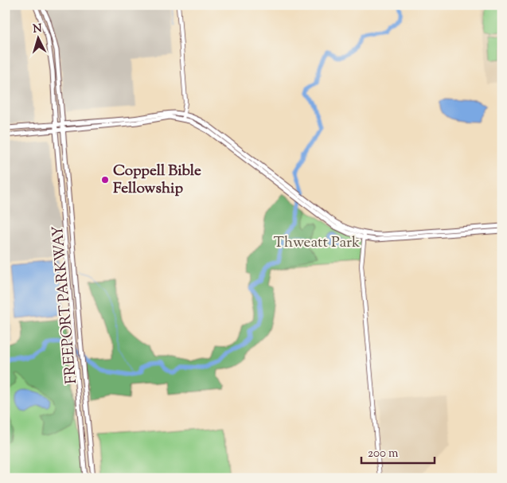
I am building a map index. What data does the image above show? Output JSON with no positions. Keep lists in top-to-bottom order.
{
  "streets": {
    "main road": ["FREEPORT PARKWAY"]
  },
  "parks": ["Thweatt Park"],
  "places": ["Coppell Bible Fellowship"],
  "scale_bar": "200 m",
  "north": "top"
}
